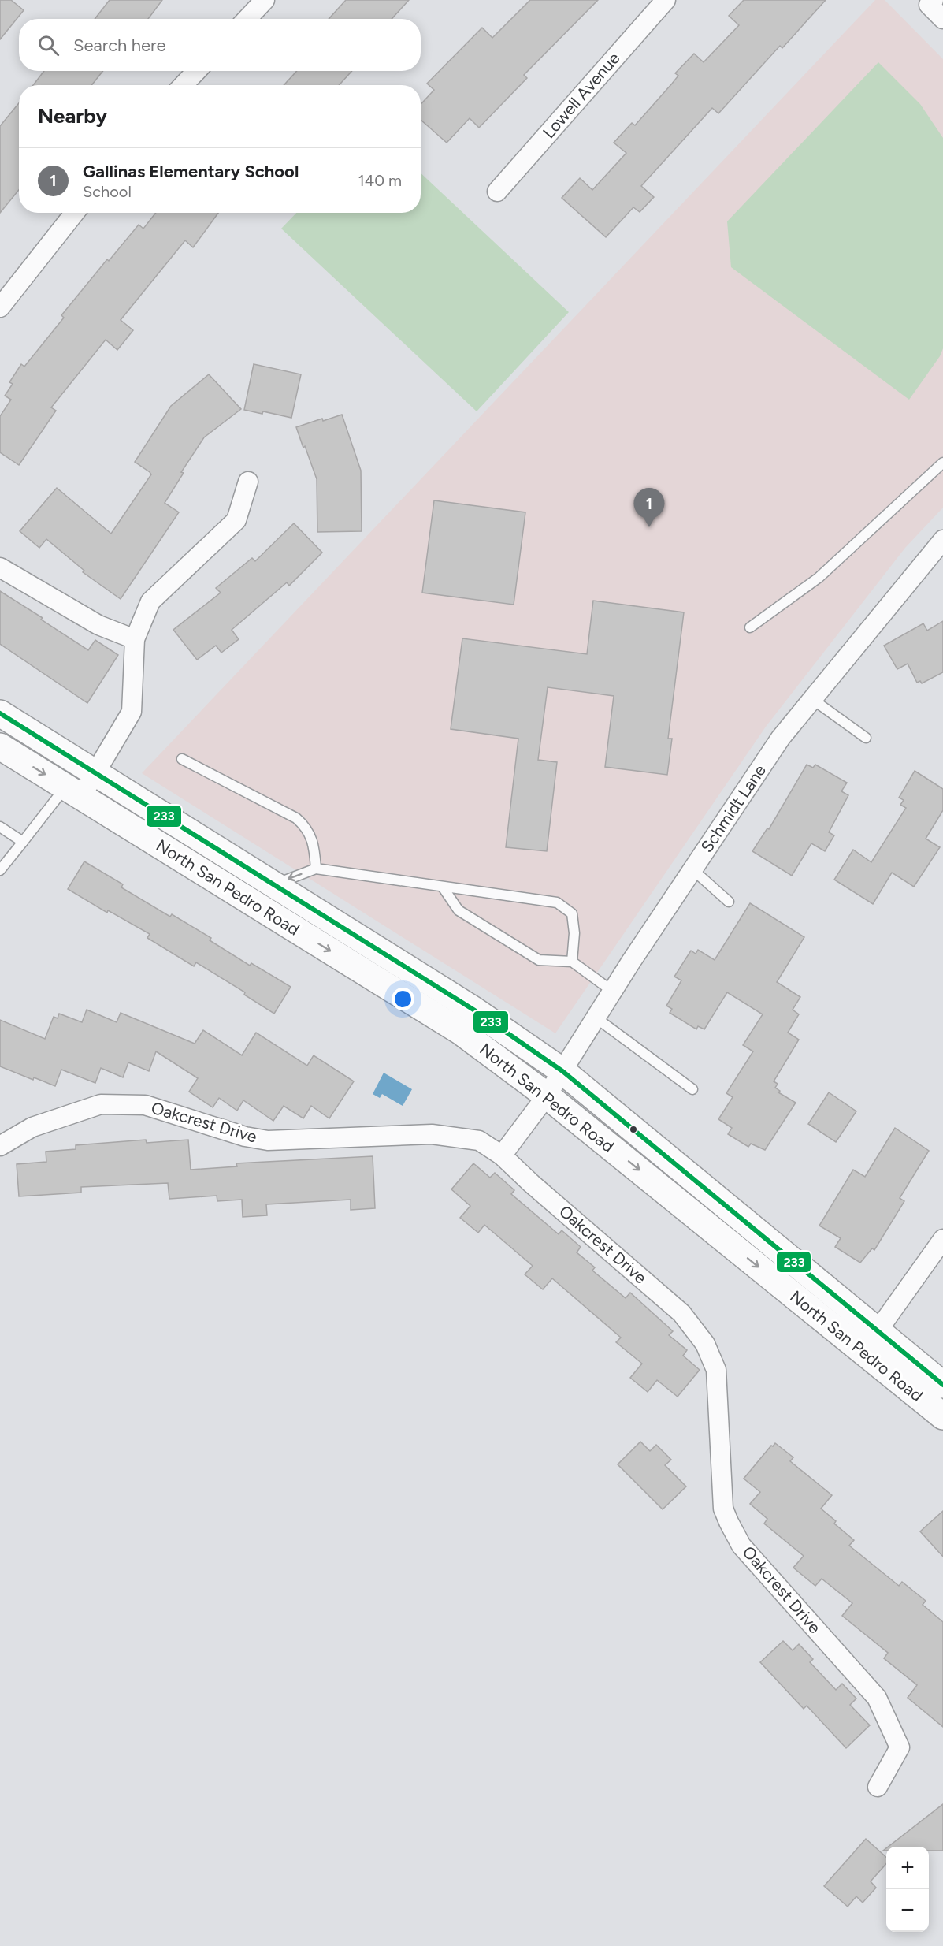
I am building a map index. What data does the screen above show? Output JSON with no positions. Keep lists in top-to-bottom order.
{
  "streets": {
    "main road": ["North San Pedro Road"],
    "street": ["Lowell Avenue", "Schmidt Lane", "Oakcrest Drive"]
  },
  "crossings": [
    ["Schmidt Lane", "North San Pedro Road"],
    ["Schmidt Lane", "Oakcrest Drive"]
  ],
  "lines": ["transit line 233"],
  "page": {
    "search": "Search here",
    "heading": "Nearby",
    "list": [
      {
        "mark": "1",
        "name": "Gallinas Elementary School",
        "note": "School",
        "value": "140 m"
      }
    ],
    "pins": "1",
    "map_buttons": ["+", "−"]
  }
}
